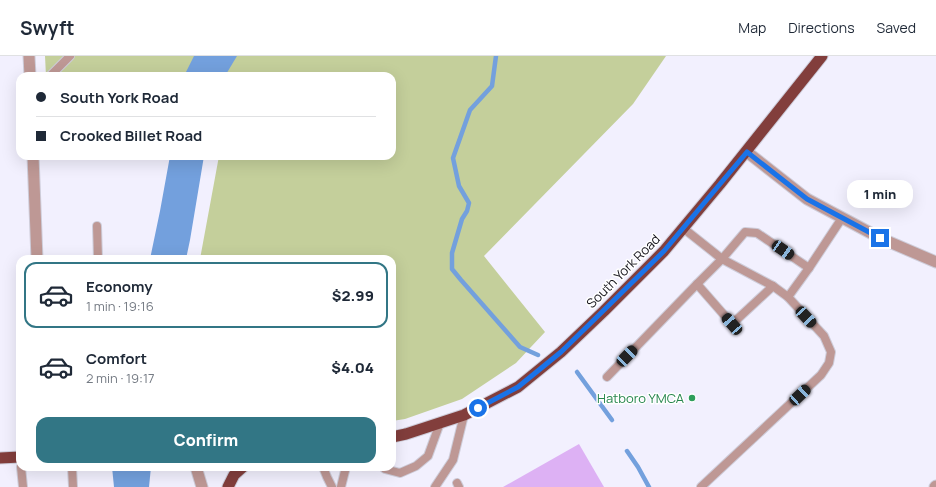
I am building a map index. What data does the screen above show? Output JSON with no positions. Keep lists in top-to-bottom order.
{
  "streets": {
    "highway": ["South York Road"]
  },
  "places": ["Hatboro YMCA"],
  "page": {
    "header": "Swyft",
    "nav": ["Map", "Directions", "Saved"],
    "banner": ["South York Road", "Crooked Billet Road"],
    "bubble": "1 min",
    "list": [
      {
        "name": "Economy",
        "note": "1 min · 19:16",
        "value": "$2.99"
      },
      {
        "name": "Comfort",
        "note": "2 min · 19:17",
        "value": "$4.04"
      }
    ],
    "buttons": "Confirm"
  }
}
